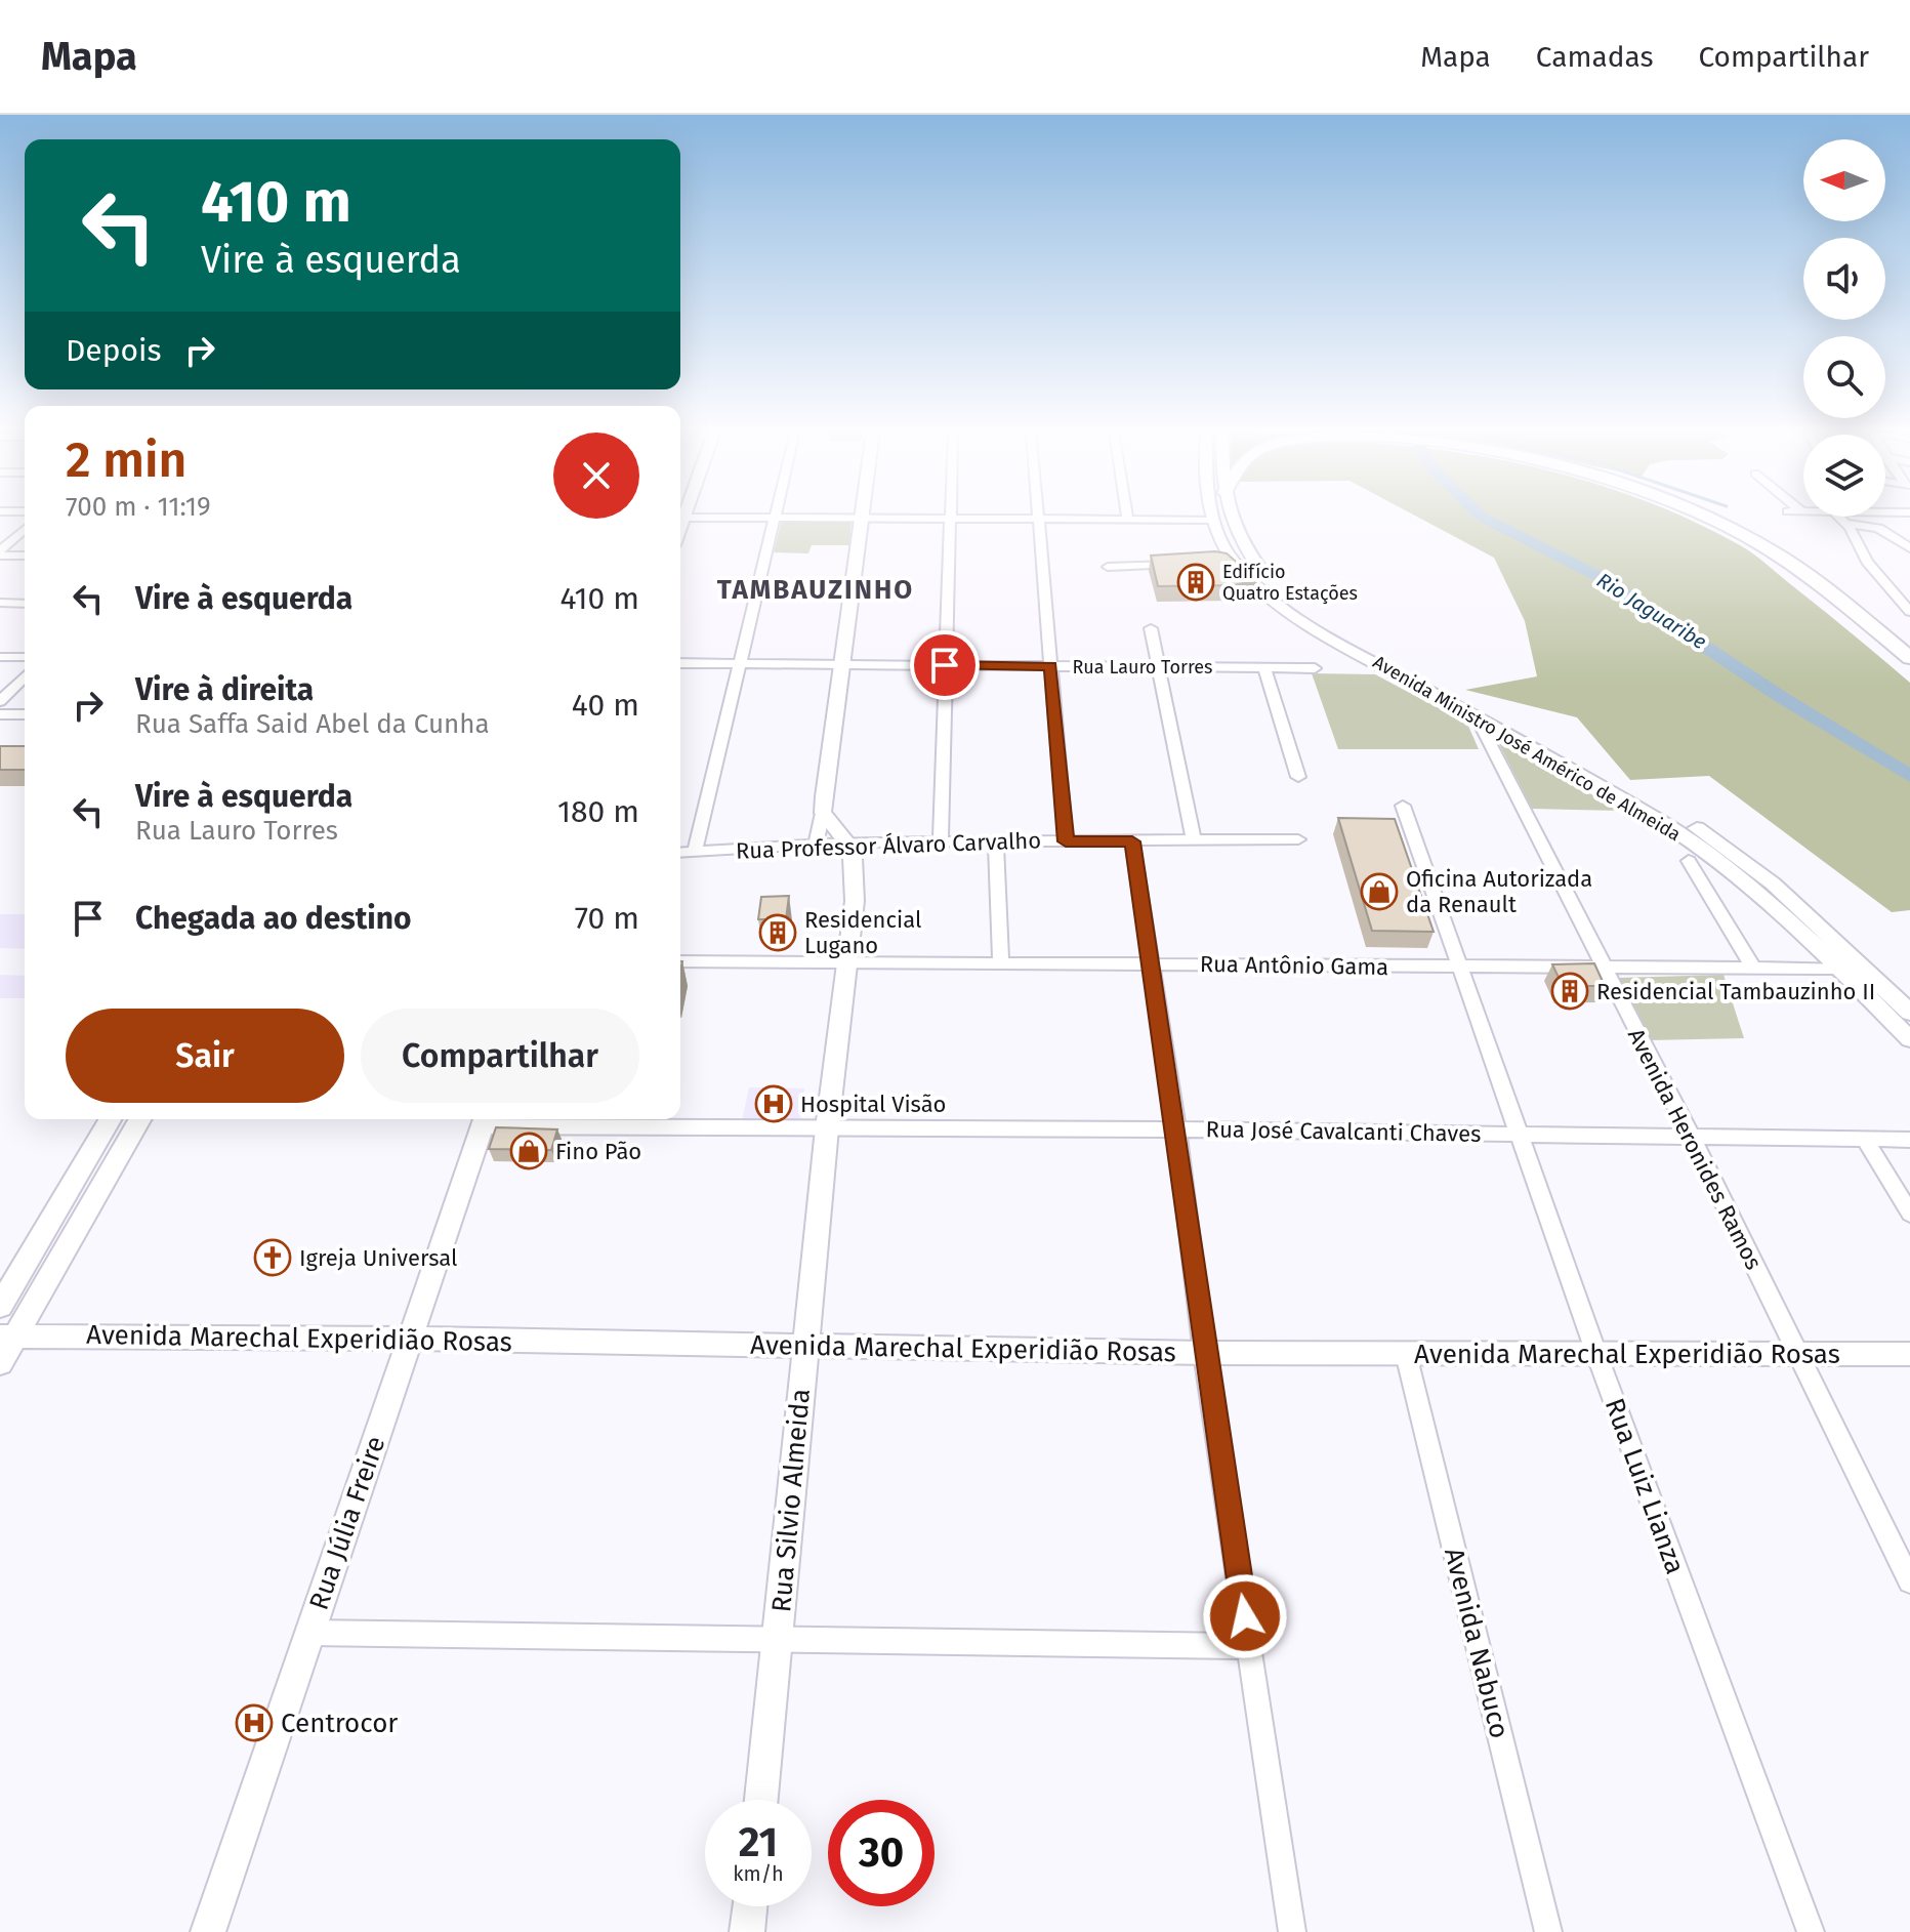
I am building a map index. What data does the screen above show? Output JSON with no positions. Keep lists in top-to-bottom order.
{
  "streets": {
    "main road": [
      "Avenida Ministro José Américo de Almeida",
      "Avenida Marechal Experidião Rosas",
      "Rua Silvio Almeida",
      "Rua Júlia Freire"
    ],
    "street": [
      "Rua Lauro Torres",
      "Rua Professor Álvaro Carvalho",
      "Rua Antônio Gama",
      "Rua José Cavalcanti Chaves",
      "Avenida Heronides Ramos",
      "Rua Luiz Lianza",
      "Avenida Nabuco"
    ]
  },
  "crossings": [
    ["Avenida Ministro José Américo de Almeida", "Rua Antônio Gama"],
    ["Avenida Ministro José Américo de Almeida", "Avenida Heronides Ramos"],
    ["Rua Professor Álvaro Carvalho", "Rua Silvio Almeida"],
    ["Rua Antônio Gama", "Avenida Heronides Ramos"],
    ["Rua Antônio Gama", "Rua Luiz Lianza"],
    ["Rua Antônio Gama", "Rua Silvio Almeida"],
    ["Rua José Cavalcanti Chaves", "Avenida Heronides Ramos"],
    ["Rua José Cavalcanti Chaves", "Rua Luiz Lianza"],
    ["Rua José Cavalcanti Chaves", "Rua Silvio Almeida"],
    ["Rua José Cavalcanti Chaves", "Rua Júlia Freire"],
    ["Avenida Heronides Ramos", "Avenida Marechal Experidião Rosas"],
    ["Avenida Marechal Experidião Rosas", "Rua Luiz Lianza"],
    ["Avenida Marechal Experidião Rosas", "Rua Silvio Almeida"],
    ["Avenida Marechal Experidião Rosas", "Rua Júlia Freire"],
    ["Avenida Marechal Experidião Rosas", "Avenida Nabuco"]
  ],
  "districts": ["TAMBAUZINHO"],
  "water": ["Rio Jaguaribe"],
  "places": {
    "building": ["Edifício Quatro Estações", "Residencial Lugano", "Residencial Tambauzinho II"],
    "shop": ["Oficina Autorizada da Renault", "Fino Pão"],
    "hospital": ["Hospital Visão", "Centrocor"],
    "church": ["Igreja Universal"]
  },
  "north": "left",
  "page": {
    "header": "Mapa",
    "nav": ["Mapa", "Camadas", "Compartilhar"],
    "turn": ["410 m", "Vire à esquerda"],
    "then": "Depois",
    "heading": ["2 min", "700 m · 11:19"],
    "list": [
      {
        "name": "Vire à esquerda",
        "value": "410 m"
      },
      {
        "name": "Vire à direita",
        "note": "Rua Saffa Said Abel da Cunha",
        "value": "40 m"
      },
      {
        "name": "Vire à esquerda",
        "note": "Rua Lauro Torres",
        "value": "180 m"
      },
      {
        "name": "Chegada ao destino",
        "value": "70 m"
      }
    ],
    "buttons": ["Sair", "Compartilhar"],
    "speed": "21 km/h",
    "limit": "30"
  }
}
